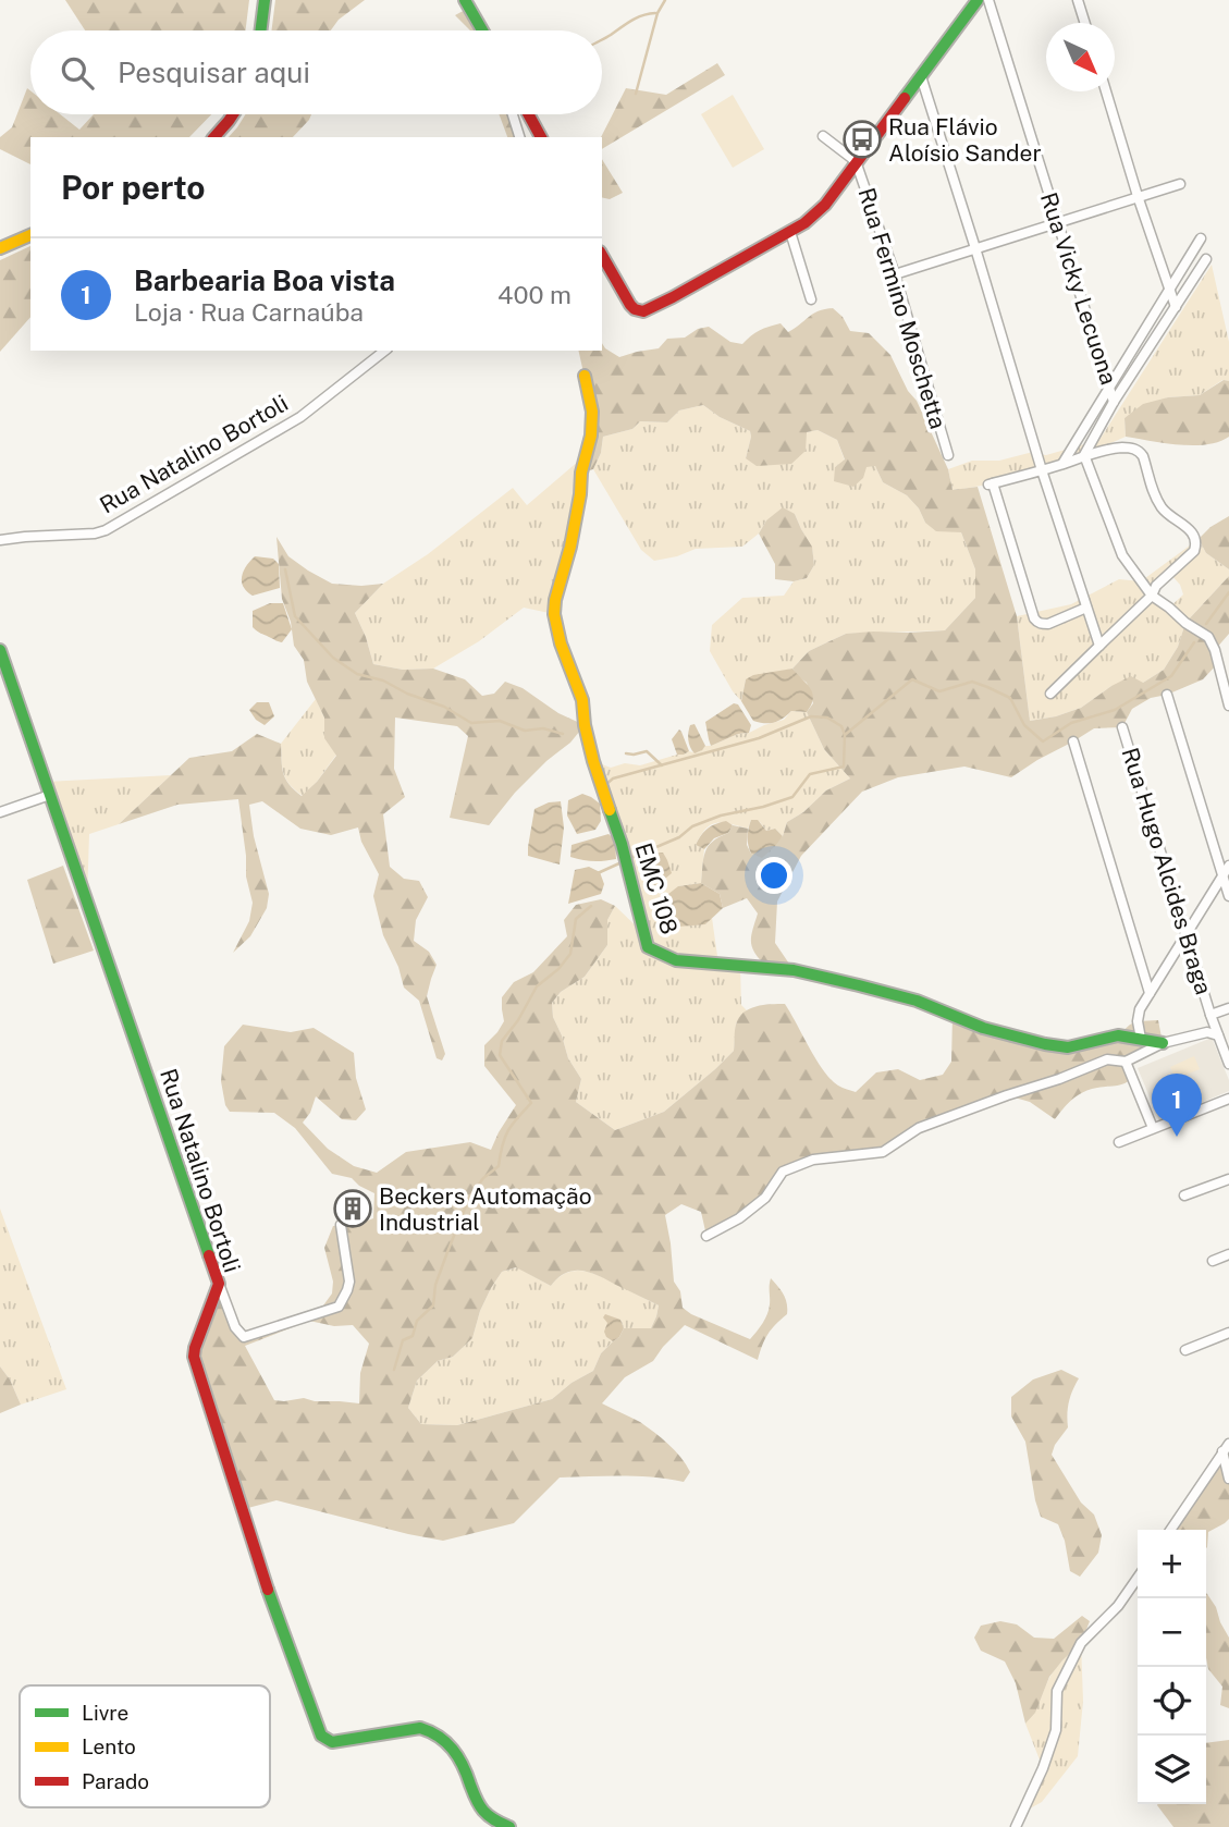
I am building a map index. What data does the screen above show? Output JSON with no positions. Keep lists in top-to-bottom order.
{
  "streets": {
    "street": [
      "Rua Vicky Lecuona",
      "Rua Fermino Moschetta",
      "Rua Natalino Bortoli",
      "Rua Hugo Alcides Braga",
      "EMC 108"
    ]
  },
  "places": {
    "bus stop": ["Rua Flávio Aloísio Sander"],
    "building": ["Beckers Automação Industrial"]
  },
  "legend": ["Livre", "Lento", "Parado"],
  "north": "bottom right",
  "page": {
    "search": "Pesquisar aqui",
    "heading": "Por perto",
    "list": [
      {
        "mark": "1",
        "name": "Barbearia Boa vista",
        "note": "Loja · Rua Carnaúba",
        "value": "400 m"
      }
    ],
    "pins": "1",
    "map_buttons": ["+", "−"]
  }
}
